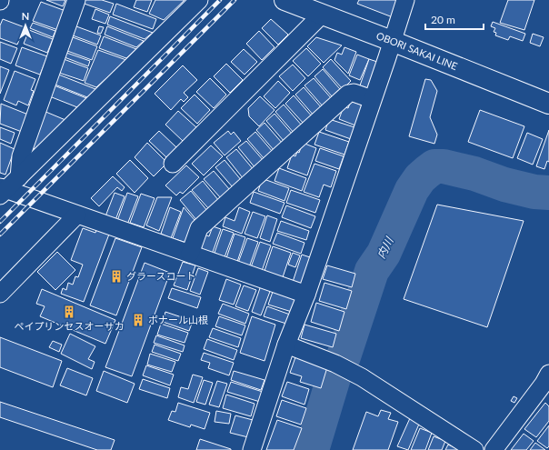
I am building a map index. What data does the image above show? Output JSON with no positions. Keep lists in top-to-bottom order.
{
  "streets": {
    "main road": ["OBORI SAKAI LINE"]
  },
  "water": ["内川"],
  "places": {
    "building": ["グラースコート", "ペイプリンセスオーサカ", "ボナール山根"]
  },
  "scale_bar": "20 m",
  "north": "top"
}
